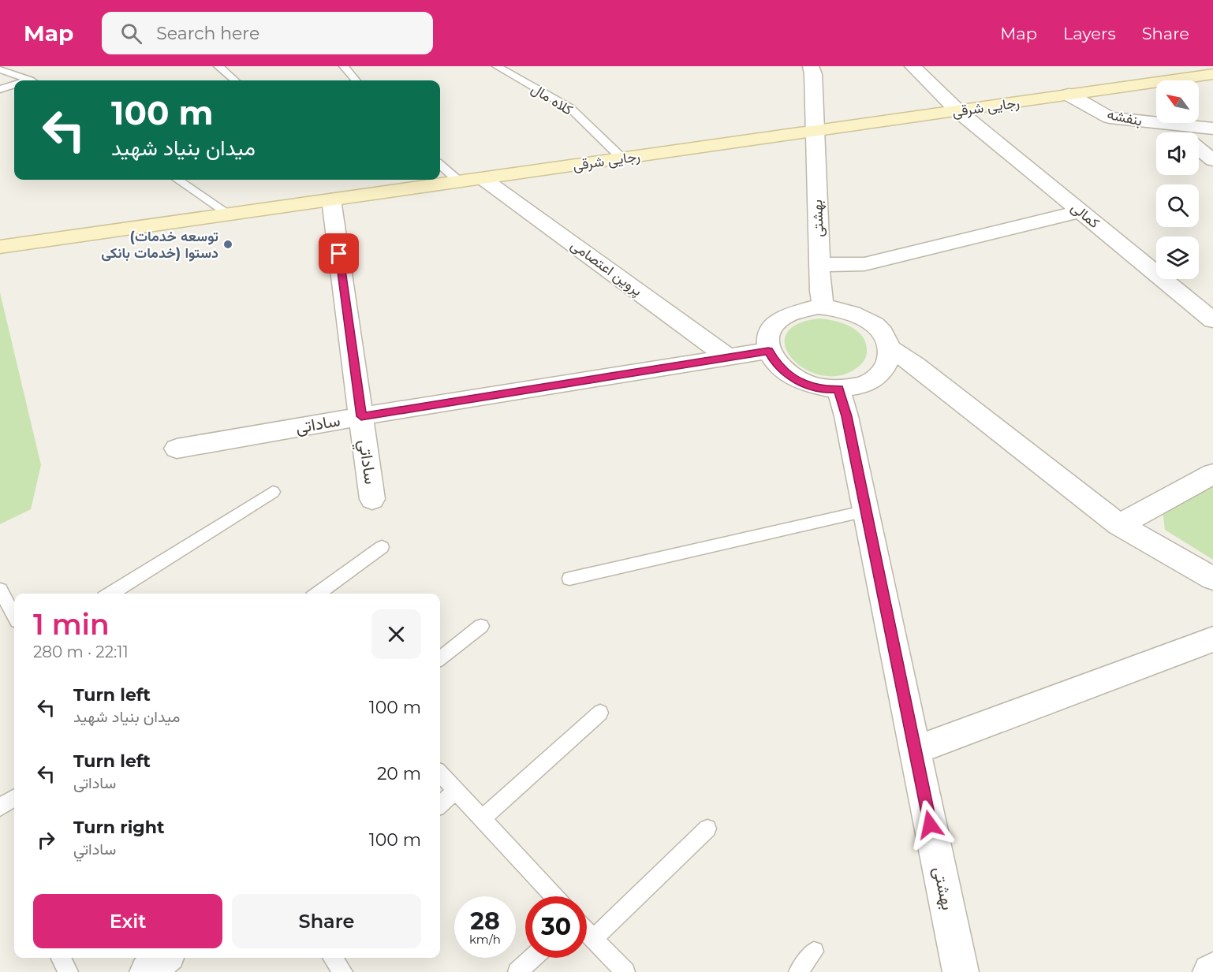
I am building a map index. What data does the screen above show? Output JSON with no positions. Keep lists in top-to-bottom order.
{
  "streets": {
    "street": [
      "رجایی شرقی",
      "بنفشه",
      "کمالی",
      "بهشتی",
      "پروین اعتصامی",
      "ساداتی",
      "ساداتي"
    ],
    "lane": ["کلاه مال"]
  },
  "crossings": [
    ["کلاه مال", "رجایی شرقی"],
    ["رجایی شرقی", "بنفشه"],
    ["رجایی شرقی", "کمالی"],
    ["رجایی شرقی", "بهشتی"],
    ["رجایی شرقی", "پروین اعتصامی"],
    ["رجایی شرقی", "ساداتي"],
    ["بهشتی", "ساداتی"],
    ["پروین اعتصامی", "ساداتی"],
    ["ساداتی", "ساداتي"]
  ],
  "places": ["(توسعه خدمات دستوا (خدمات بانکی"],
  "north": "top left",
  "page": {
    "header": "Map",
    "search": "Search here",
    "nav": ["Map", "Layers", "Share"],
    "turn": ["100 m", "میدان بنیاد شهید"],
    "heading": ["1 min", "280 m · 22:11"],
    "list": [
      {
        "name": "Turn left",
        "note": "میدان بنیاد شهید",
        "value": "100 m"
      },
      {
        "name": "Turn left",
        "note": "ساداتی",
        "value": "20 m"
      },
      {
        "name": "Turn right",
        "note": "ساداتي",
        "value": "100 m"
      }
    ],
    "buttons": ["Exit", "Share"],
    "speed": "28 km/h",
    "limit": "30"
  }
}
